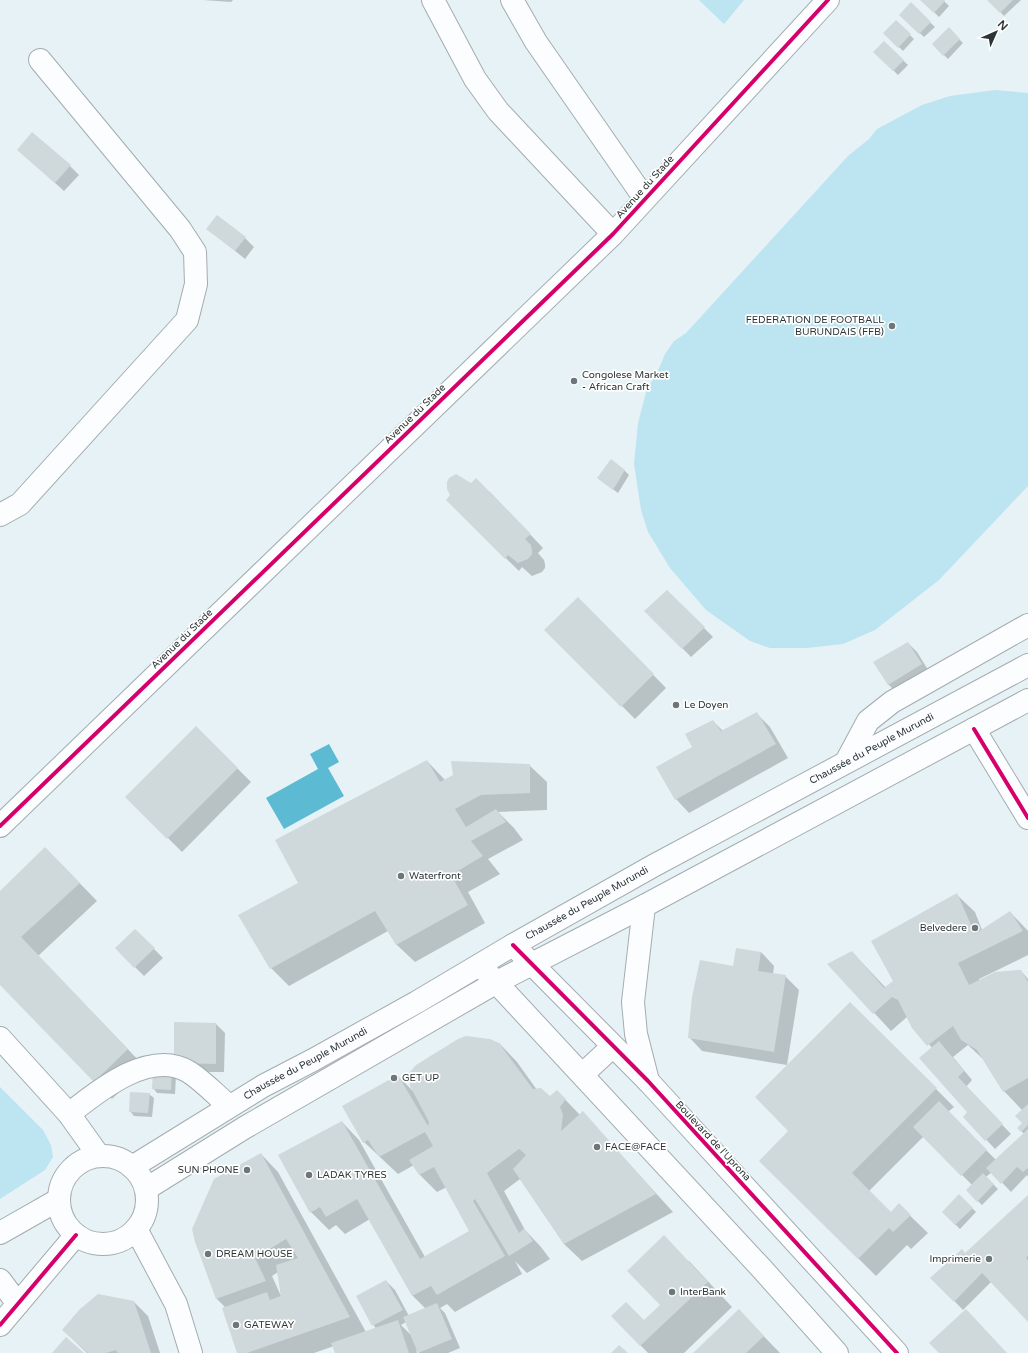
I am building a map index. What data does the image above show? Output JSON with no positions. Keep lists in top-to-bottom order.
{
  "streets": {
    "main road": ["Avenue du Stade", "Chaussée du Peuple Murundi", "Boulevard de l'Uprona"]
  },
  "crossings": [
    ["Chaussée du Peuple Murundi", "Boulevard de l'Uprona"]
  ],
  "places": [
    "FEDERATION DE FOOTBALL BURUNDAIS (FFB)",
    "Congolese Market - African Craft",
    "Le Doyen",
    "Waterfront",
    "Belvedere",
    "GET UP",
    "FACE@FACE",
    "SUN PHONE",
    "LADAK TYRES",
    "DREAM HOUSE",
    "Imprimerie",
    "InterBank",
    "GATEWAY"
  ],
  "north": "top right"
}
